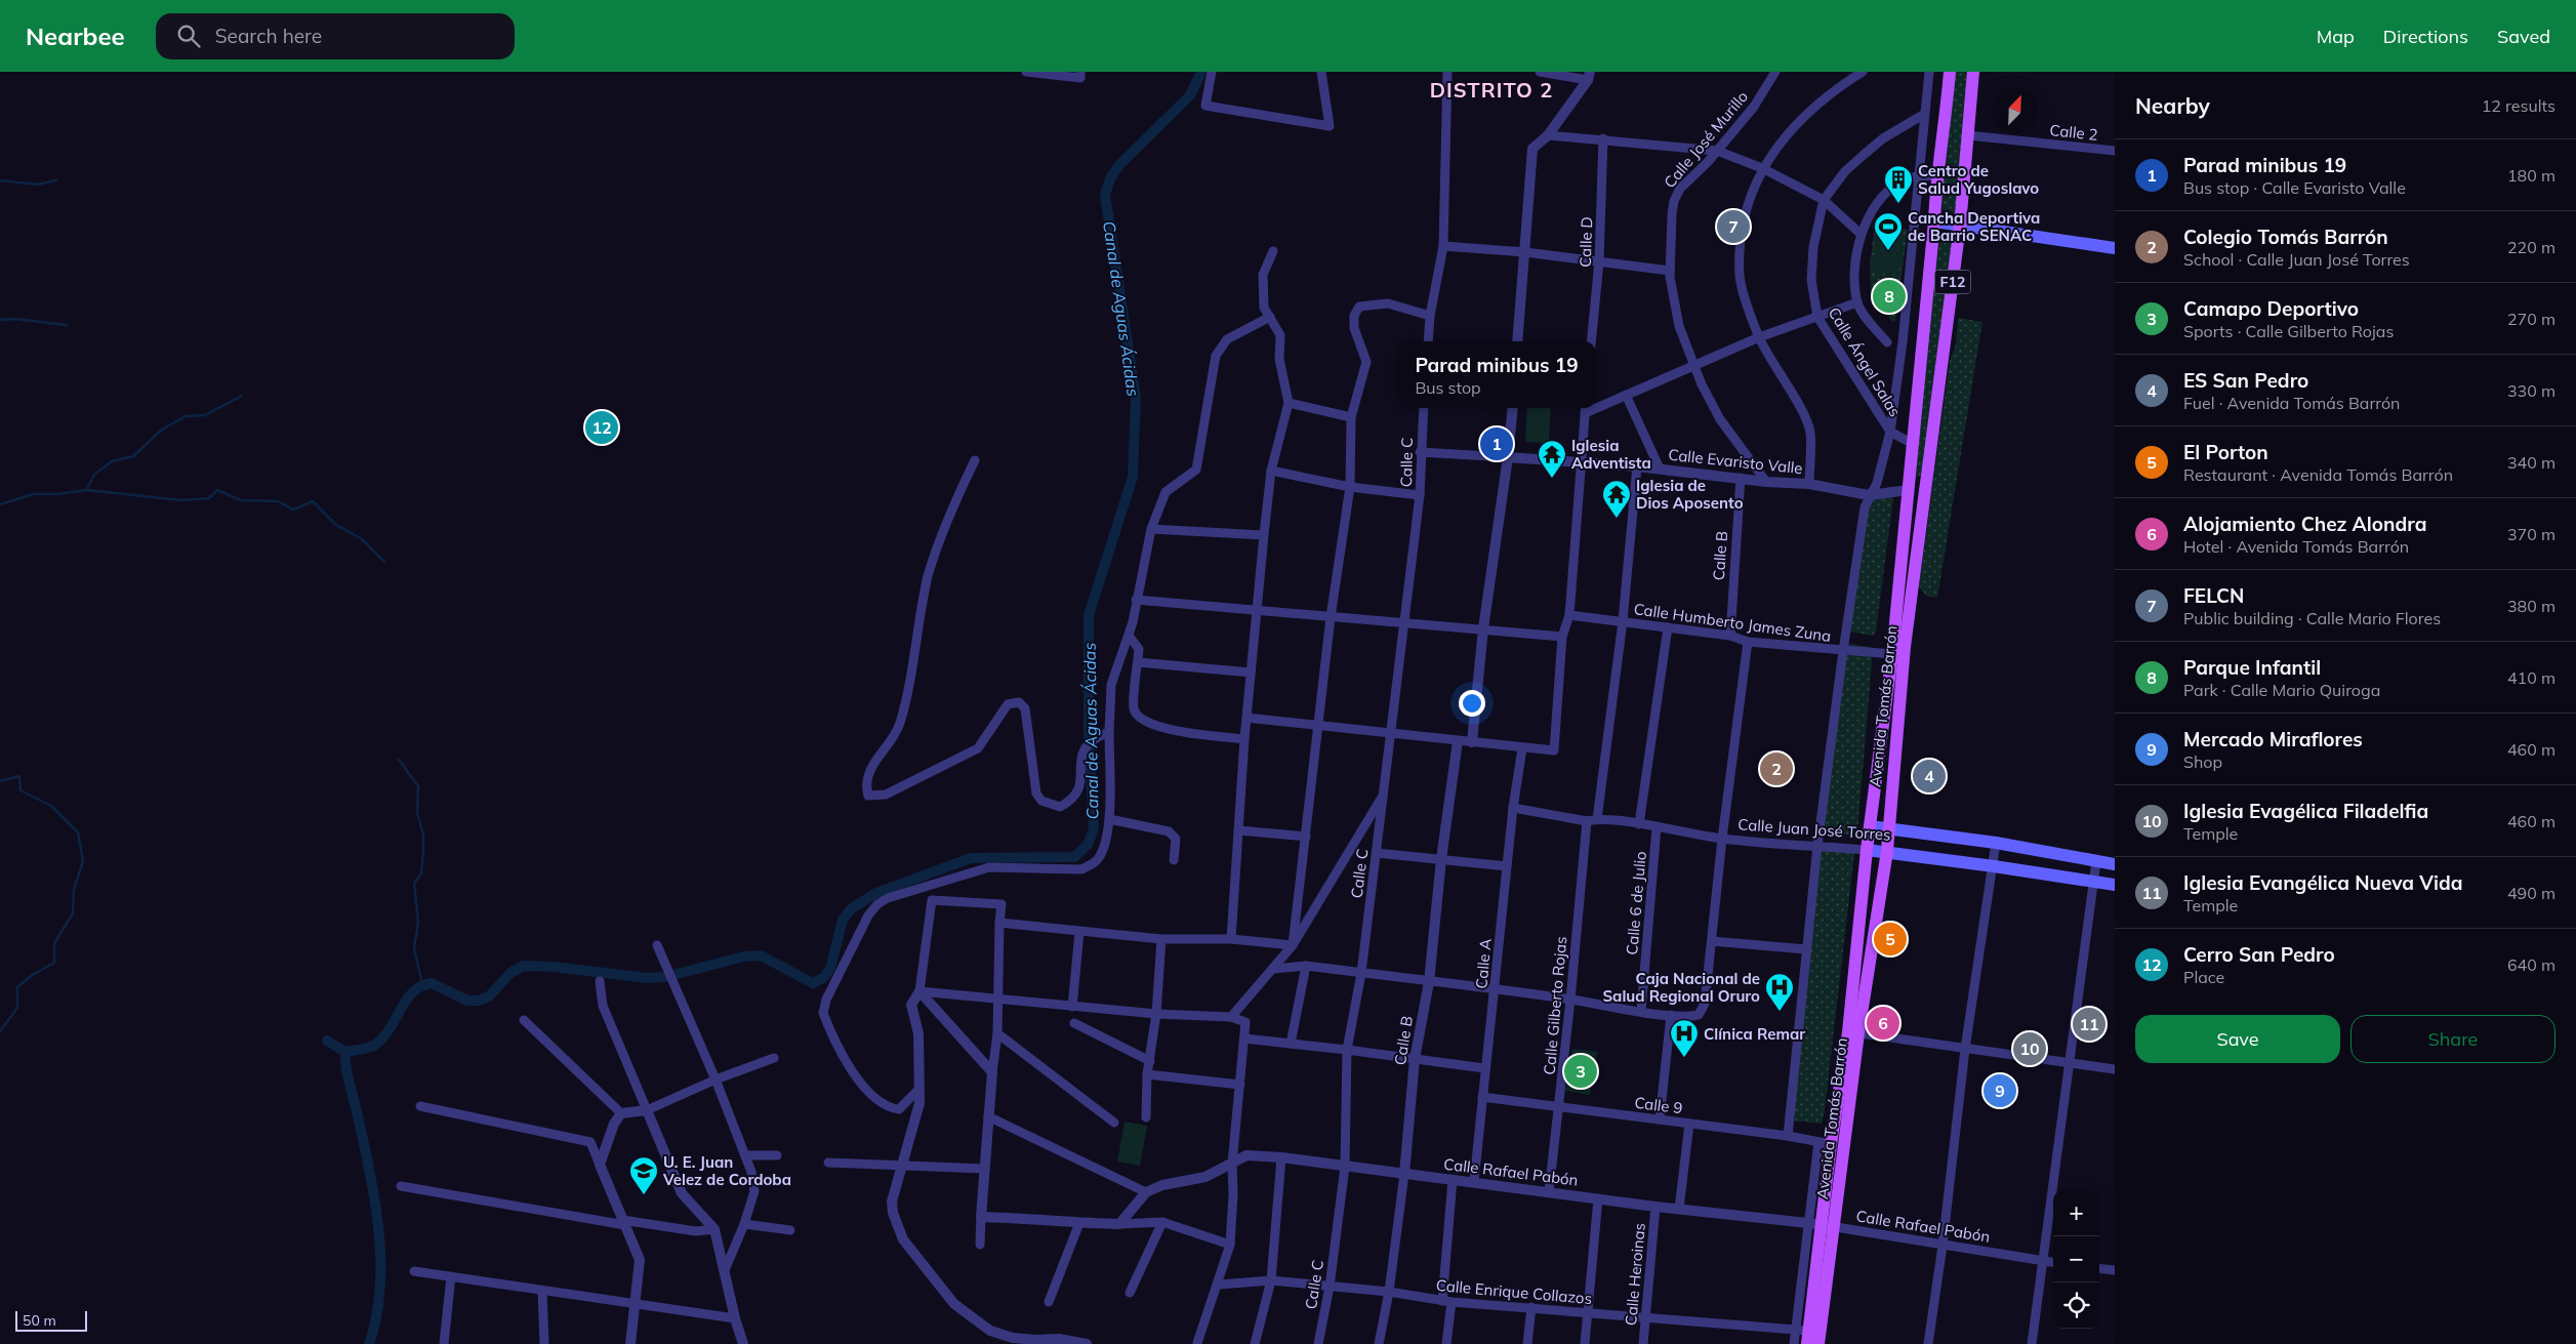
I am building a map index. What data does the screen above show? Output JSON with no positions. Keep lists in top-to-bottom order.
{
  "streets": {
    "main road": ["F12", "Avenida Tomás Barrón", "Calle Juan José Torres"],
    "street": [
      "Calle 2",
      "Calle José Murillo",
      "Calle D",
      "Calle Ángel Salas",
      "Calle Evaristo Valle",
      "Calle C",
      "Calle B",
      "Calle Humberto James Zuna",
      "Calle 6 de Julio",
      "Calle A",
      "Calle Gilberto Rojas",
      "Calle 9",
      "Calle Rafael Pabón",
      "Calle Heroinas",
      "Calle Enrique Collazos"
    ]
  },
  "crossings": [
    ["Calle 2", "Avenida Tomás Barrón"],
    ["Calle José Murillo", "Calle Evaristo Valle"],
    ["Calle Ángel Salas", "Avenida Tomás Barrón"],
    ["Calle Evaristo Valle", "Calle C"],
    ["Calle Evaristo Valle", "Calle B"],
    ["Calle Evaristo Valle", "Avenida Tomás Barrón"],
    ["Calle C", "Calle Rafael Pabón"],
    ["Calle C", "Calle Enrique Collazos"],
    ["Calle B", "Calle Humberto James Zuna"],
    ["Calle B", "Calle Rafael Pabón"],
    ["Calle B", "Calle Enrique Collazos"],
    ["Calle Humberto James Zuna", "Avenida Tomás Barrón"],
    ["Avenida Tomás Barrón", "Calle Juan José Torres"],
    ["Avenida Tomás Barrón", "Calle 9"],
    ["Avenida Tomás Barrón", "Calle Rafael Pabón"],
    ["Avenida Tomás Barrón", "Calle Enrique Collazos"],
    ["Calle Juan José Torres", "Calle 6 de Julio"],
    ["Calle Juan José Torres", "Calle A"],
    ["Calle Juan José Torres", "Calle Gilberto Rojas"],
    ["Calle A", "Calle 9"],
    ["Calle A", "Calle Rafael Pabón"],
    ["Calle Gilberto Rojas", "Calle 9"],
    ["Calle Gilberto Rojas", "Calle Rafael Pabón"],
    ["Calle Rafael Pabón", "Calle Heroinas"],
    ["Calle Heroinas", "Calle Enrique Collazos"]
  ],
  "districts": ["DISTRITO 2"],
  "water": ["Canal de Aguas Ácidas"],
  "places": {
    "building": ["Centro de Salud Yugoslavo"],
    "sports": ["Cancha Deportiva de Barrio SENAC"],
    "temple": ["Iglesia Adventista", "Iglesia de Dios Aposento"],
    "hospital": ["Caja Nacional de Salud Regional Oruro", "Clínica Remar"],
    "school or university": ["U. E. Juan Velez de Cordoba"]
  },
  "scale_bar": "50 m",
  "north": "top right",
  "page": {
    "header": "Nearbee",
    "search": "Search here",
    "nav": ["Map", "Directions", "Saved"],
    "heading": ["Nearby", "12 results"],
    "list": [
      {
        "mark": "1",
        "name": "Parad minibus 19",
        "note": "Bus stop · Calle Evaristo Valle",
        "value": "180 m"
      },
      {
        "mark": "2",
        "name": "Colegio Tomás Barrón",
        "note": "School · Calle Juan José Torres",
        "value": "220 m"
      },
      {
        "mark": "3",
        "name": "Camapo Deportivo",
        "note": "Sports · Calle Gilberto Rojas",
        "value": "270 m"
      },
      {
        "mark": "4",
        "name": "ES San Pedro",
        "note": "Fuel · Avenida Tomás Barrón",
        "value": "330 m"
      },
      {
        "mark": "5",
        "name": "El Porton",
        "note": "Restaurant · Avenida Tomás Barrón",
        "value": "340 m"
      },
      {
        "mark": "6",
        "name": "Alojamiento Chez Alondra",
        "note": "Hotel · Avenida Tomás Barrón",
        "value": "370 m"
      },
      {
        "mark": "7",
        "name": "FELCN",
        "note": "Public building · Calle Mario Flores",
        "value": "380 m"
      },
      {
        "mark": "8",
        "name": "Parque Infantil",
        "note": "Park · Calle Mario Quiroga",
        "value": "410 m"
      },
      {
        "mark": "9",
        "name": "Mercado Miraflores",
        "note": "Shop",
        "value": "460 m"
      },
      {
        "mark": "10",
        "name": "Iglesia Evagélica Filadelfia",
        "note": "Temple",
        "value": "460 m"
      },
      {
        "mark": "11",
        "name": "Iglesia Evangélica Nueva Vida",
        "note": "Temple",
        "value": "490 m"
      },
      {
        "mark": "12",
        "name": "Cerro San Pedro",
        "note": "Place",
        "value": "640 m"
      }
    ],
    "pins": [
      "7",
      "8",
      "12",
      "1",
      "2",
      "4",
      "5",
      "6",
      "11",
      "10",
      "3",
      "9"
    ],
    "popup": ["Parad minibus 19", "Bus stop"],
    "buttons": ["Save", "Share"],
    "map_buttons": ["+", "−"],
    "scale": "50 m"
  }
}
